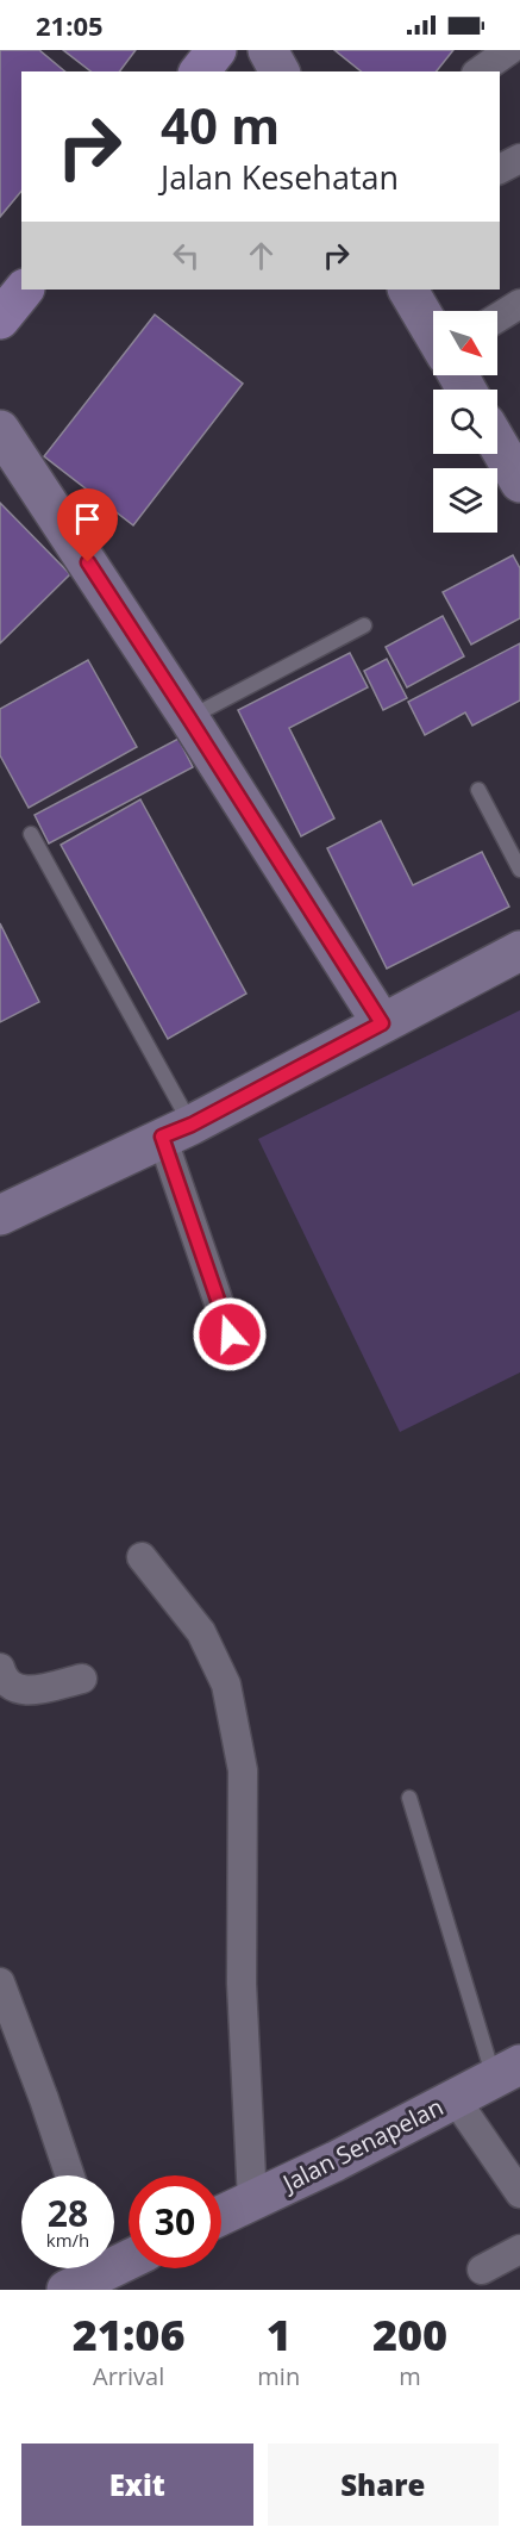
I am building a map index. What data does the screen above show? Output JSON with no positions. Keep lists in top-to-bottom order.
{
  "streets": {
    "main road": ["Jalan Senapelan"]
  },
  "north": "bottom right",
  "page": {
    "status": "21:05",
    "turn": ["40 m", "Jalan Kesehatan"],
    "speed": "28 km/h",
    "limit": "30",
    "eta": [
      "21:06",
      "Arrival",
      "1",
      "min",
      "200",
      "m"
    ],
    "buttons": ["Exit", "Share"]
  }
}
